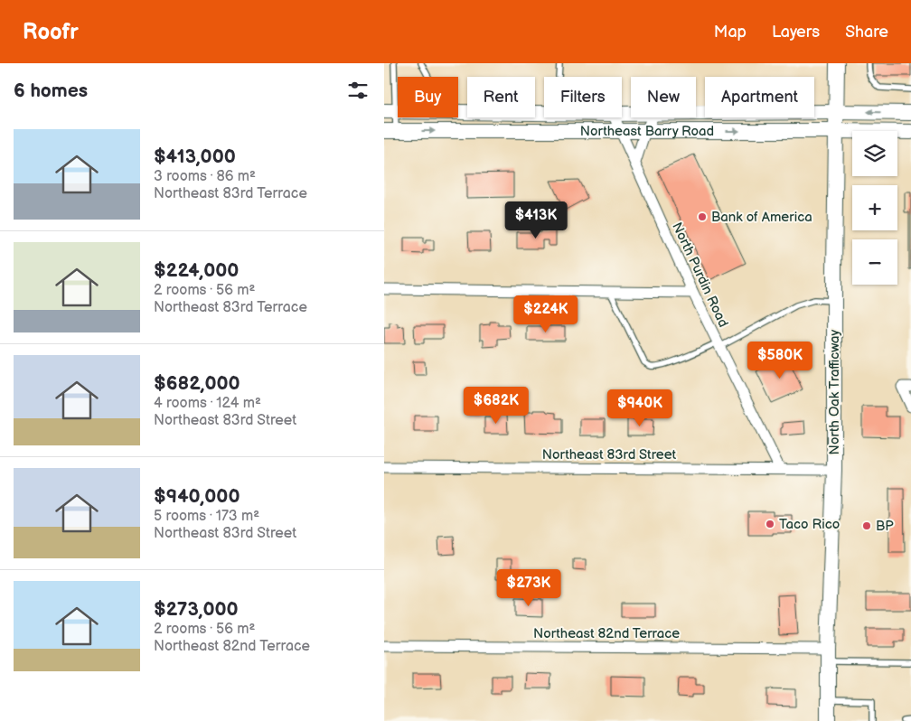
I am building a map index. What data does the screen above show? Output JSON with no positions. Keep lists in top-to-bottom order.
{
  "streets": {
    "main road": ["Northeast Barry Road", "North Oak Trafficway"],
    "street": ["North Purdin Road", "Northeast 83rd Street", "Northeast 82nd Terrace"]
  },
  "crossings": [
    ["Northeast Barry Road", "North Purdin Road"],
    ["Northeast Barry Road", "North Oak Trafficway"],
    ["North Purdin Road", "Northeast 83rd Street"],
    ["North Oak Trafficway", "Northeast 83rd Street"],
    ["North Oak Trafficway", "Northeast 82nd Terrace"]
  ],
  "places": ["Bank of America", "Taco Rico", "BP"],
  "page": {
    "header": "Roofr",
    "nav": ["Map", "Layers", "Share"],
    "heading": "6 homes",
    "chip": [
      "Buy",
      "Rent",
      "Filters",
      "New",
      "Apartment"
    ],
    "list": [
      {
        "name": "$413,000",
        "note": "3 rooms · 86 m² · Northeast 83rd Terrace"
      },
      {
        "name": "$224,000",
        "note": "2 rooms · 56 m² · Northeast 83rd Terrace"
      },
      {
        "name": "$682,000",
        "note": "4 rooms · 124 m² · Northeast 83rd Street"
      },
      {
        "name": "$940,000",
        "note": "5 rooms · 173 m² · Northeast 83rd Street"
      },
      {
        "name": "$273,000",
        "note": "2 rooms · 56 m² · Northeast 82nd Terrace"
      }
    ],
    "map_buttons": ["+", "−"],
    "price": [
      "$413K",
      "$224K",
      "$580K",
      "$682K",
      "$940K",
      "$273K"
    ]
  }
}
